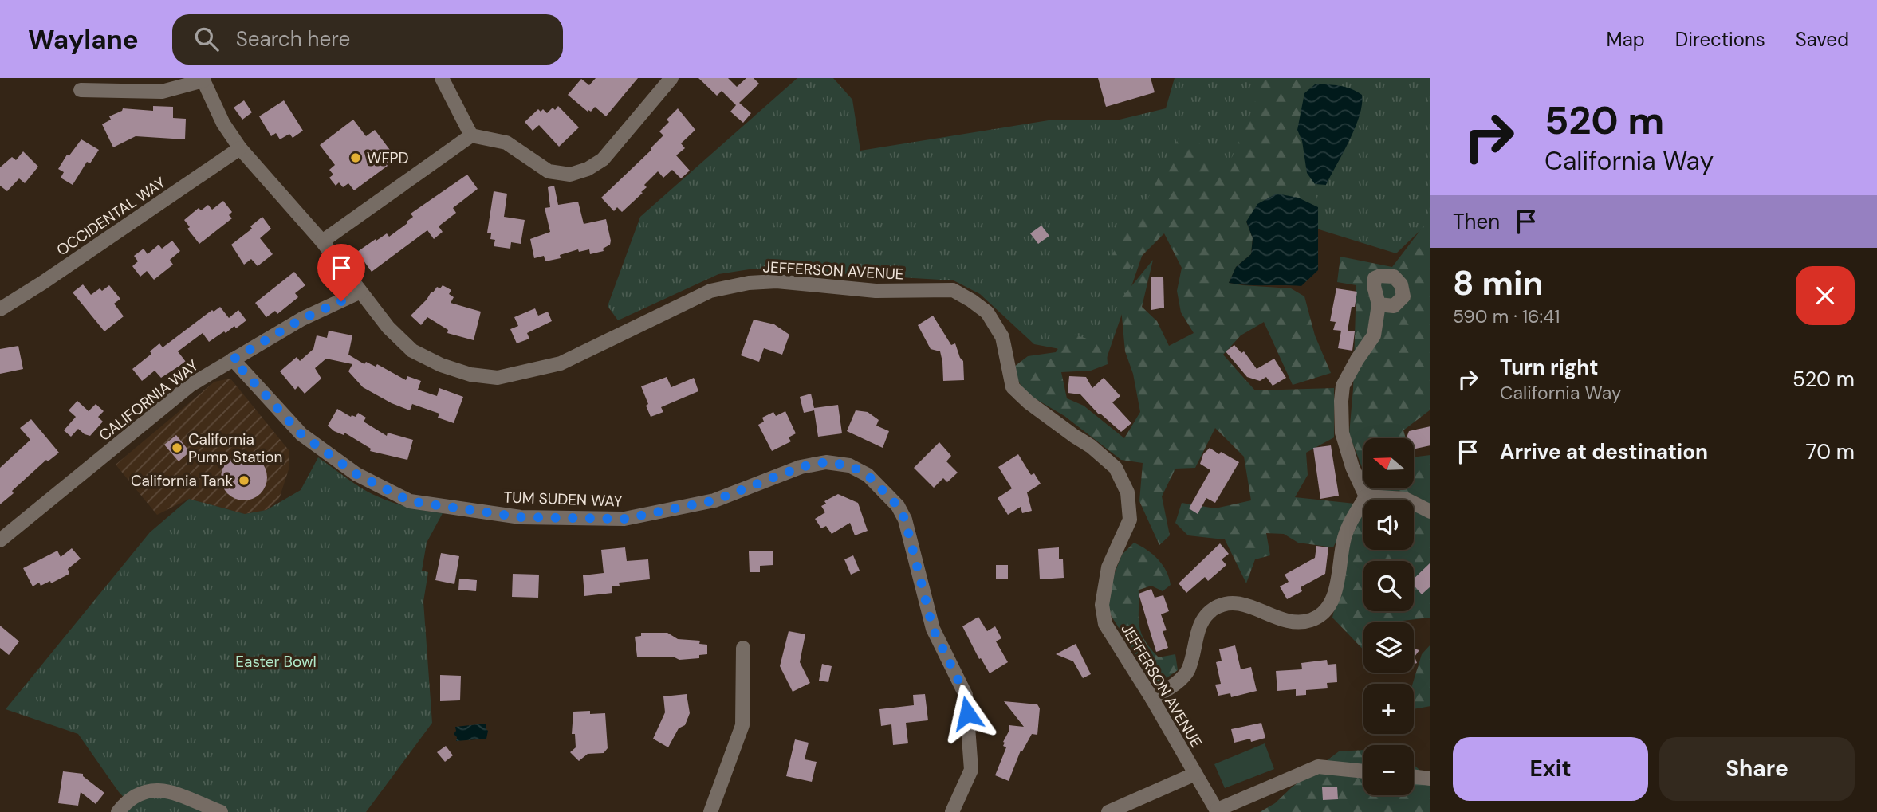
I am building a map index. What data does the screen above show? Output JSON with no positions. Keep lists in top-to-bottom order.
{
  "streets": {
    "street": [
      "OCCIDENTAL WAY",
      "JEFFERSON AVENUE",
      "CALIFORNIA WAY",
      "TUM SUDEN WAY"
    ]
  },
  "crossings": [
    ["OCCIDENTAL WAY", "JEFFERSON AVENUE"],
    ["JEFFERSON AVENUE", "CALIFORNIA WAY"],
    ["CALIFORNIA WAY", "TUM SUDEN WAY"]
  ],
  "parks": ["Easter Bowl"],
  "places": ["WFPD", "California Pump Station", "California Tank"],
  "north": "left",
  "page": {
    "header": "Waylane",
    "search": "Search here",
    "nav": ["Map", "Directions", "Saved"],
    "turn": ["520 m", "California Way"],
    "then": "Then",
    "heading": ["8 min", "590 m · 16:41"],
    "list": [
      {
        "name": "Turn right",
        "note": "California Way",
        "value": "520 m"
      },
      {
        "name": "Arrive at destination",
        "value": "70 m"
      }
    ],
    "map_buttons": ["+", "−"],
    "buttons": ["Exit", "Share"]
  }
}
